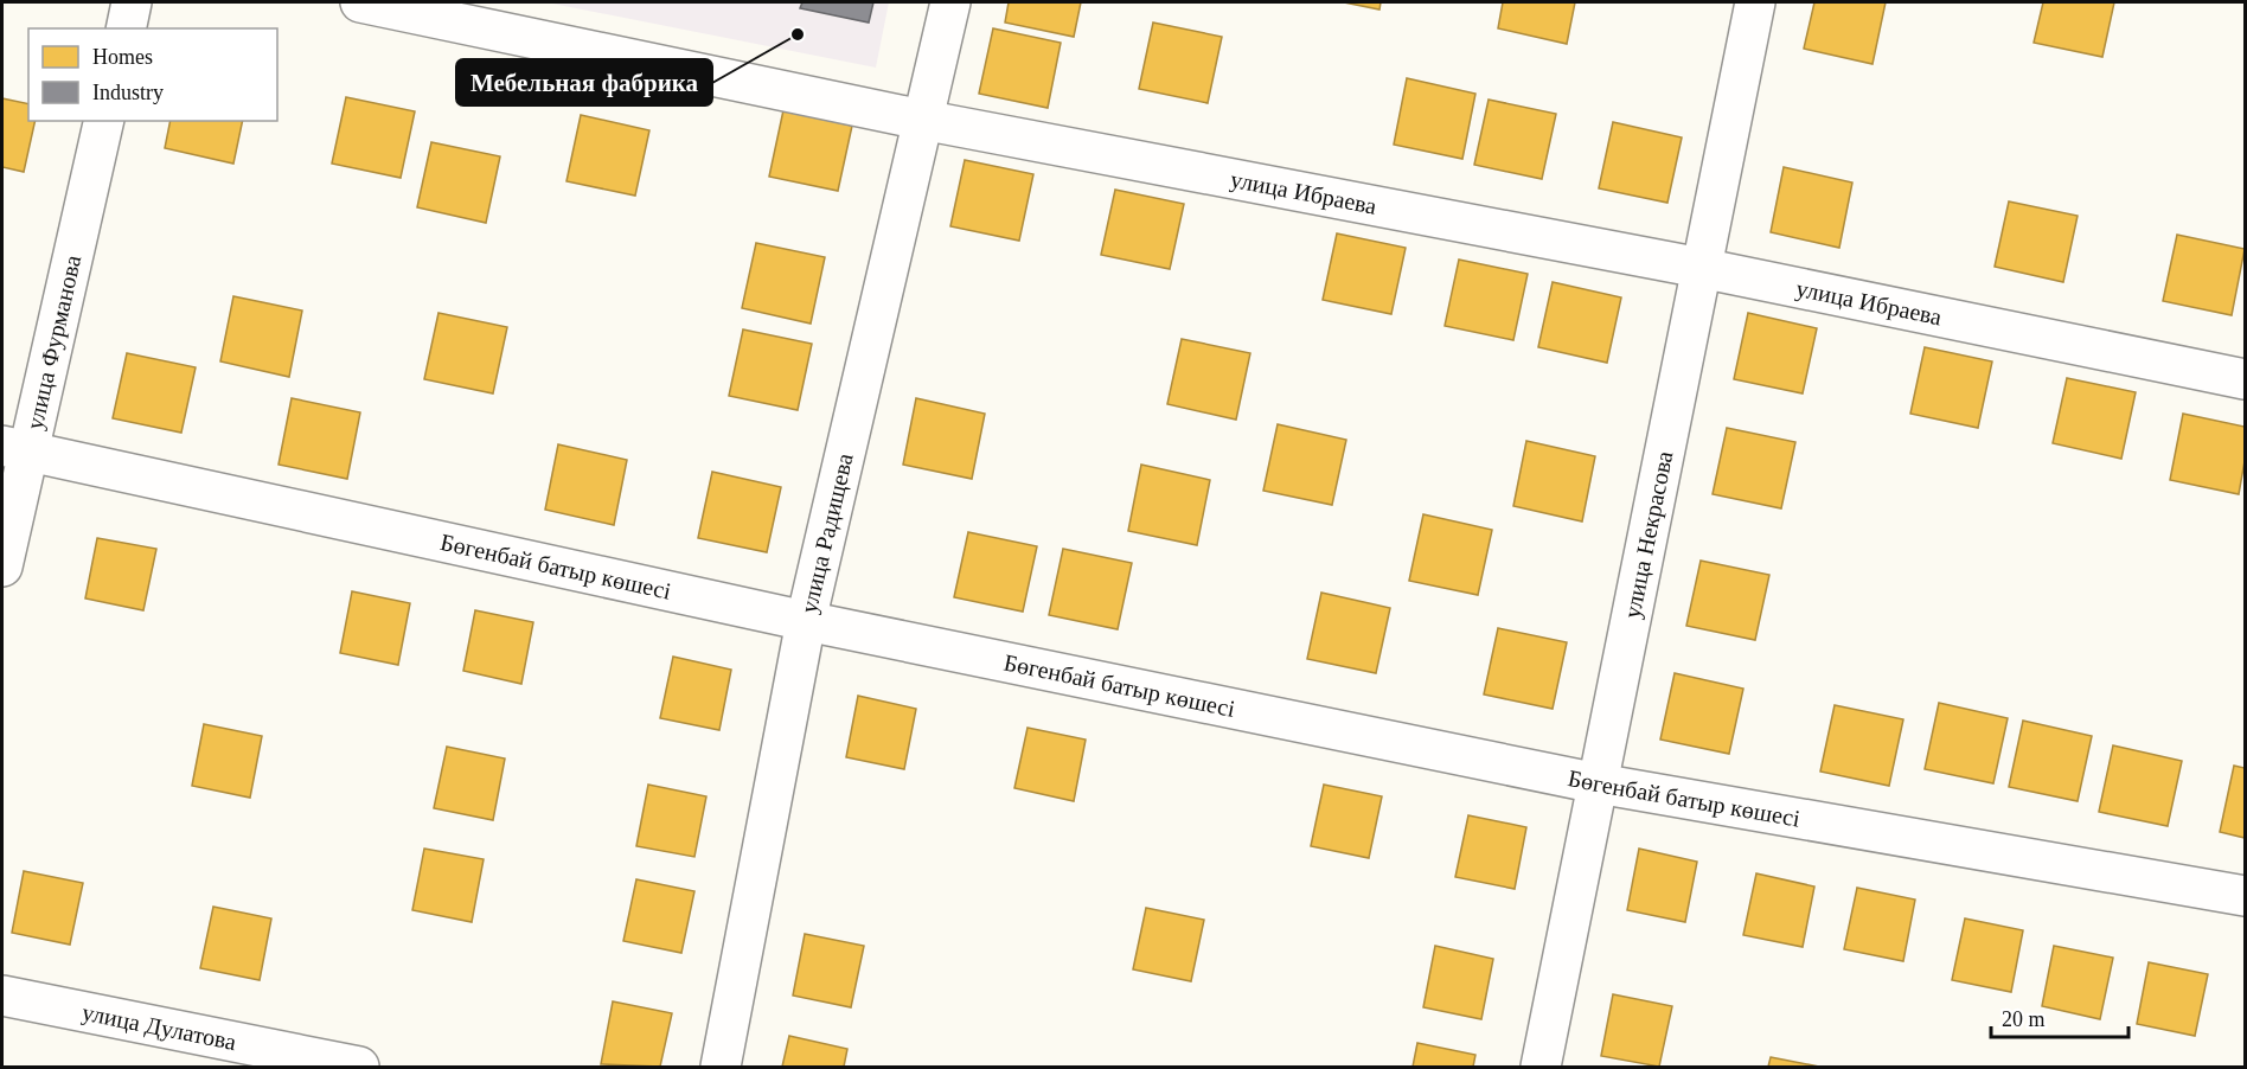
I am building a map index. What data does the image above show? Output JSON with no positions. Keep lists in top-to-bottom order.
{
  "streets": {
    "street": [
      "улица Ибраева",
      "улица Фурманова",
      "улица Радищева",
      "улица Некрасова",
      "Бөгенбай батыр көшесі",
      "улица Дулатова"
    ]
  },
  "crossings": [
    ["улица Ибраева", "улица Радищева"],
    ["улица Ибраева", "улица Некрасова"],
    ["улица Фурманова", "Бөгенбай батыр көшесі"],
    ["улица Радищева", "Бөгенбай батыр көшесі"],
    ["улица Некрасова", "Бөгенбай батыр көшесі"]
  ],
  "places": ["Мебельная фабрика"],
  "legend": ["Homes", "Industry"],
  "scale_bar": "20 m"
}
